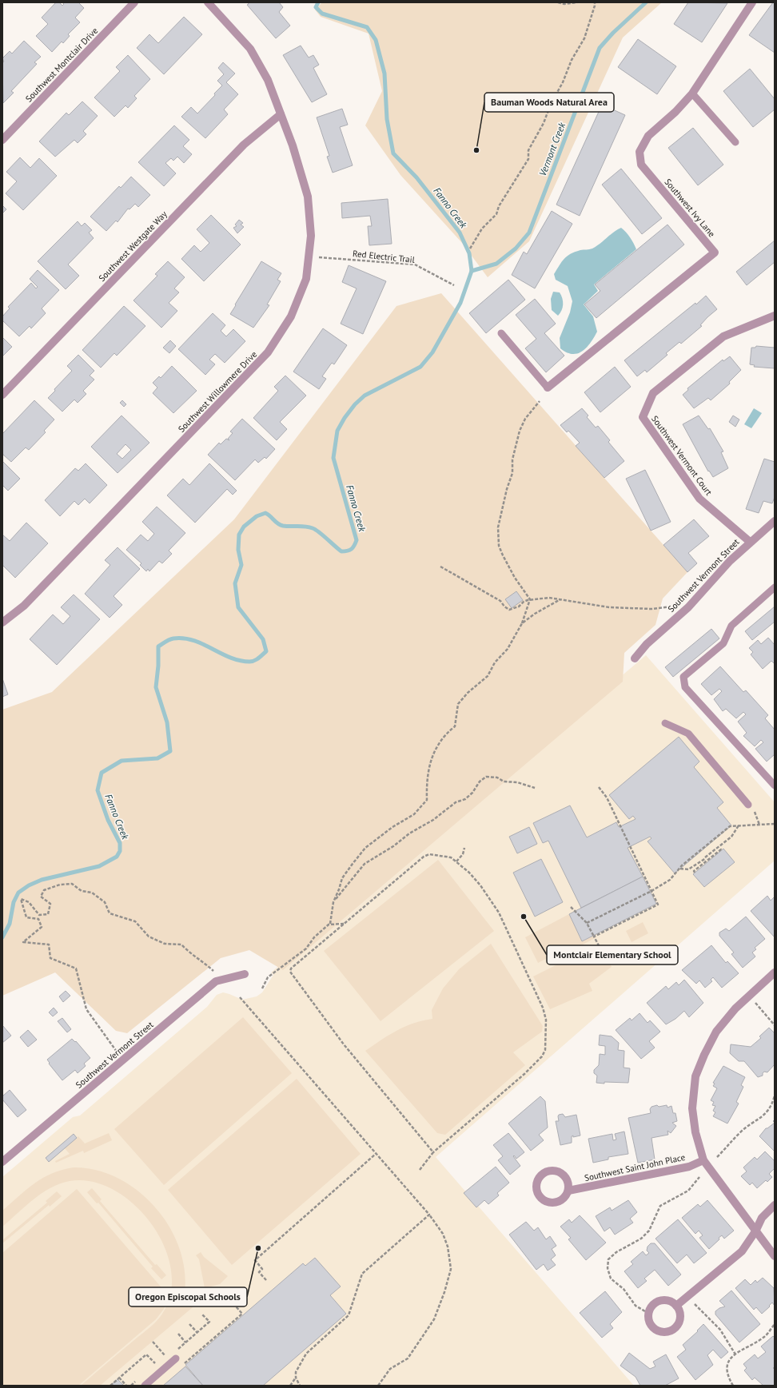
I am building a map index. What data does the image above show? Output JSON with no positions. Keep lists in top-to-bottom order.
{
  "streets": {
    "street": [
      "Southwest Montclair Drive",
      "Southwest Ivy Lane",
      "Southwest Westgate Way",
      "Southwest Willowmere Drive",
      "Southwest Vermont Court",
      "Southwest Vermont Street",
      "Southwest Saint John Place"
    ],
    "path": ["Red Electric Trail"]
  },
  "crossings": [
    ["Southwest Westgate Way", "Southwest Willowmere Drive"],
    ["Red Electric Trail", "Southwest Willowmere Drive"],
    ["Southwest Vermont Court", "Southwest Vermont Street"]
  ],
  "water": ["Vermont Creek", "Fanno Creek"],
  "places": ["Bauman Woods Natural Area", "Montclair Elementary School", "Oregon Episcopal Schools"]
}
